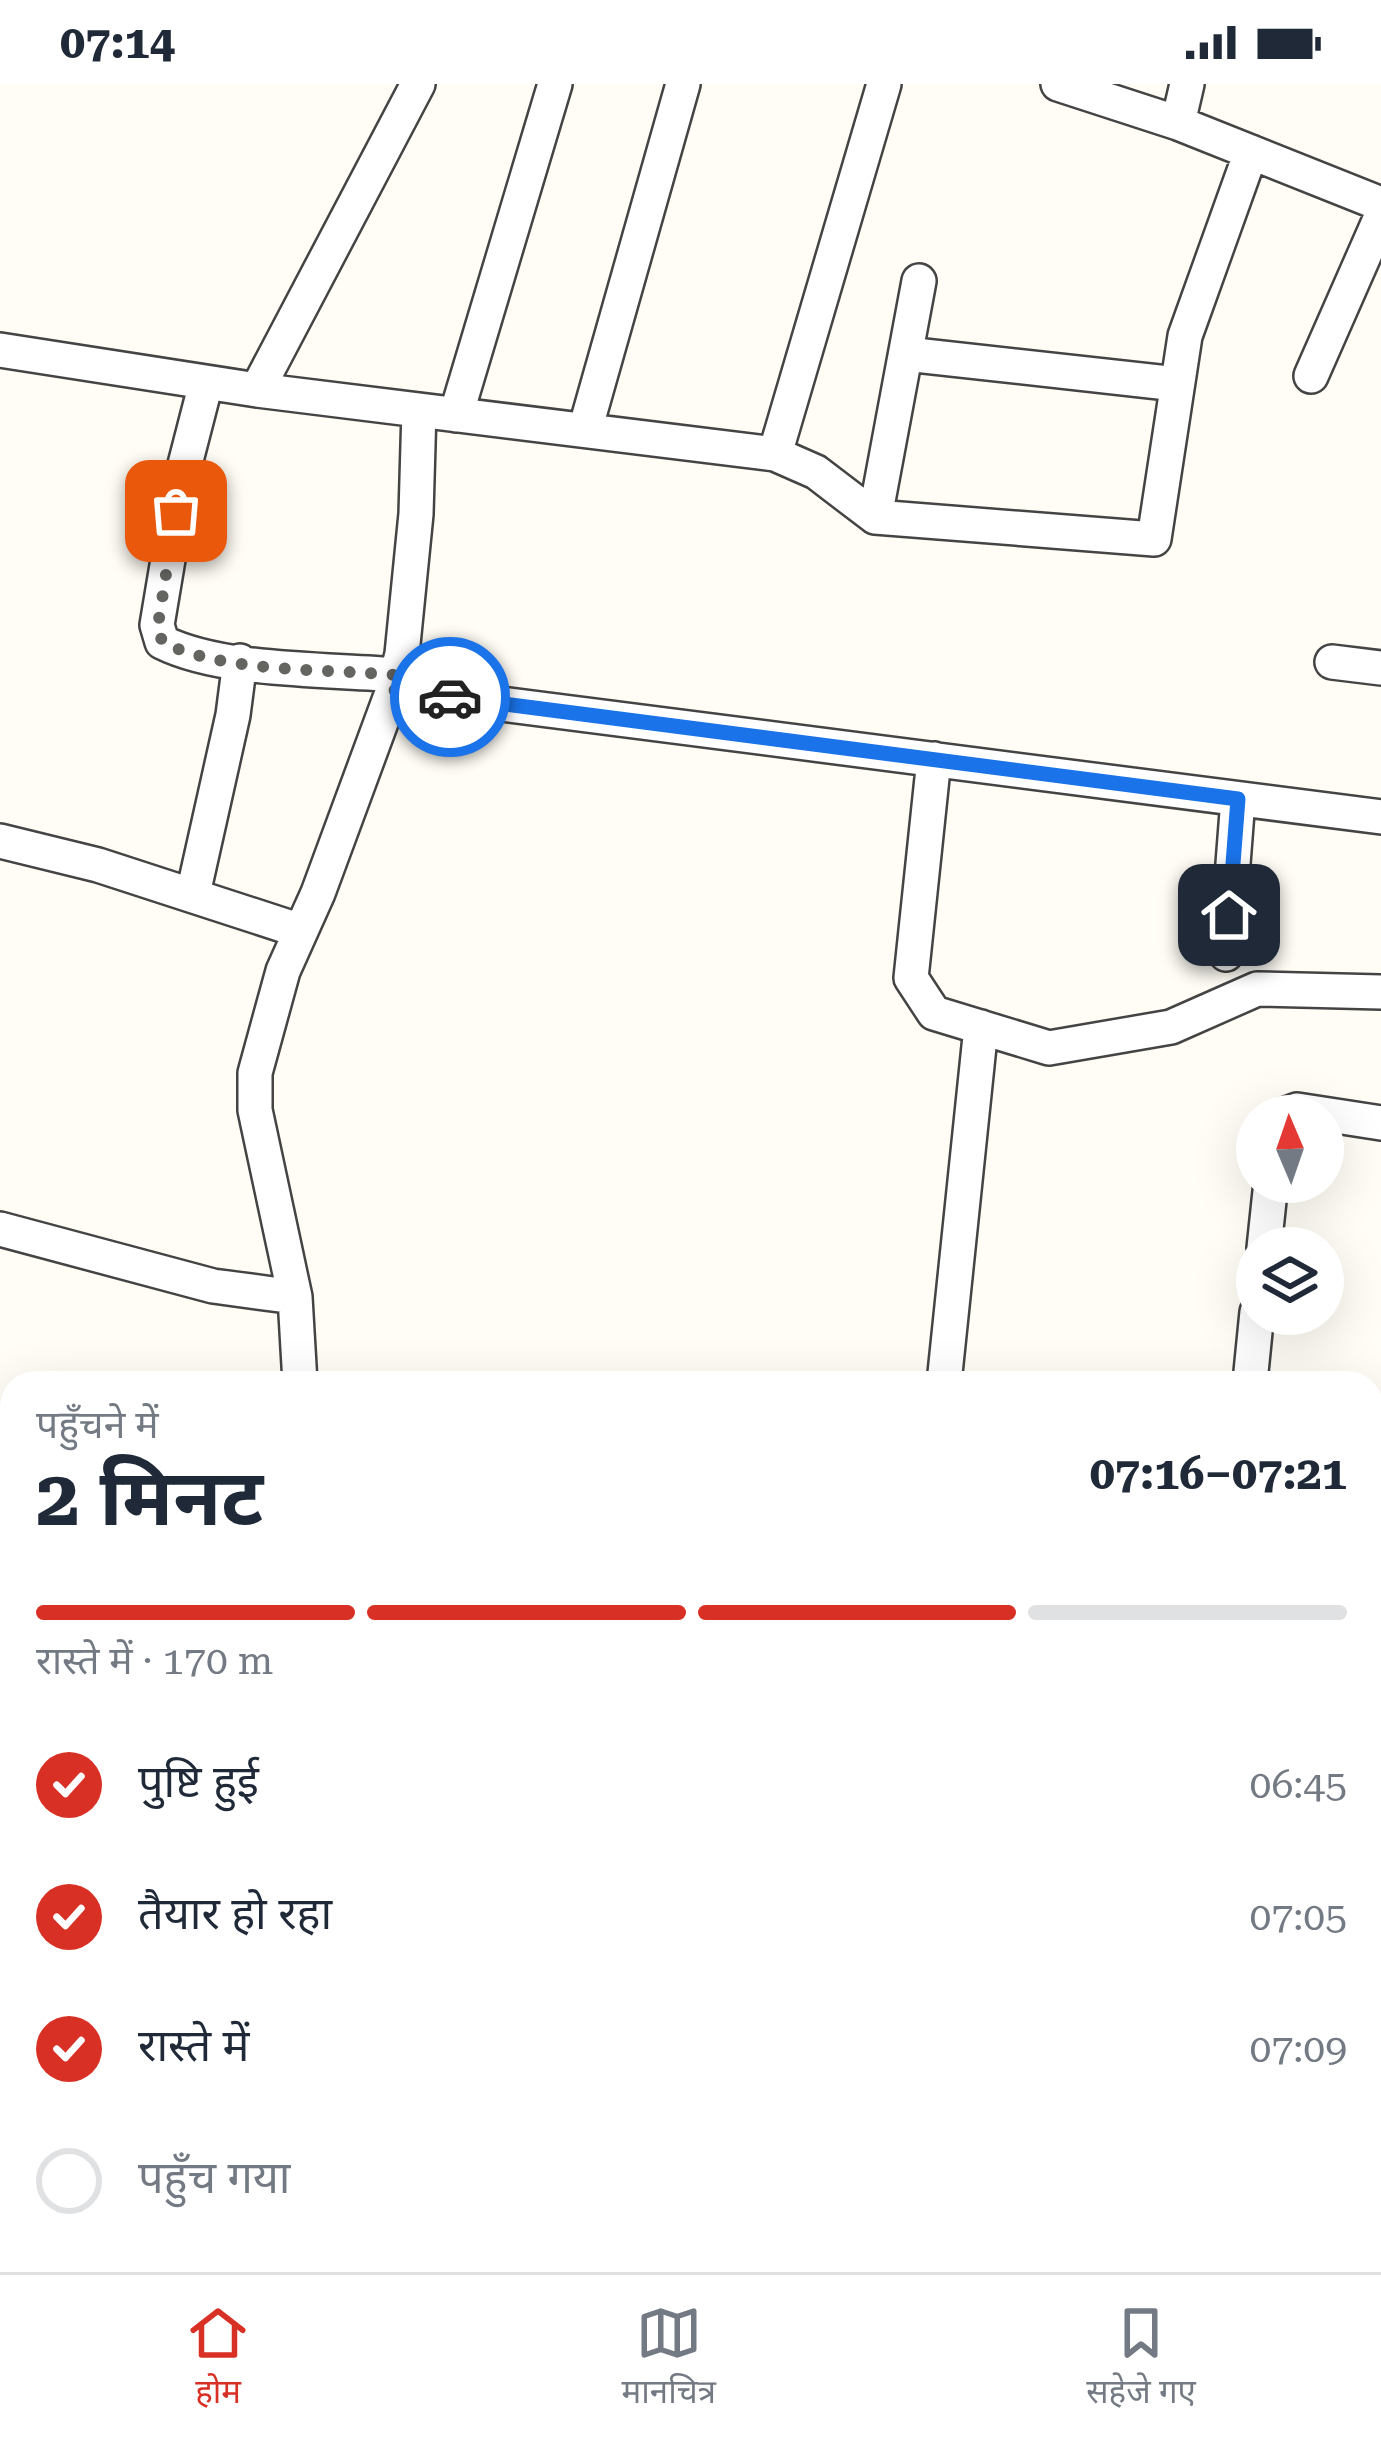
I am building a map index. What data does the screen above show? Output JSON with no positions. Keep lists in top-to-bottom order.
{
  "north": "top",
  "page": {
    "status": "07:14",
    "heading": ["2 मिनट", "पहुँचने में", "07:16–07:21"],
    "bar": "रास्ते में · 170 m",
    "list": [
      ["पुष्टि हुई", "06:45"],
      ["तैयार हो रहा", "07:05"],
      ["रास्ते में", "07:09"],
      "पहुँच गया"
    ],
    "tabs": ["होम", "मानचित्र", "सहेजे गए"]
  }
}
